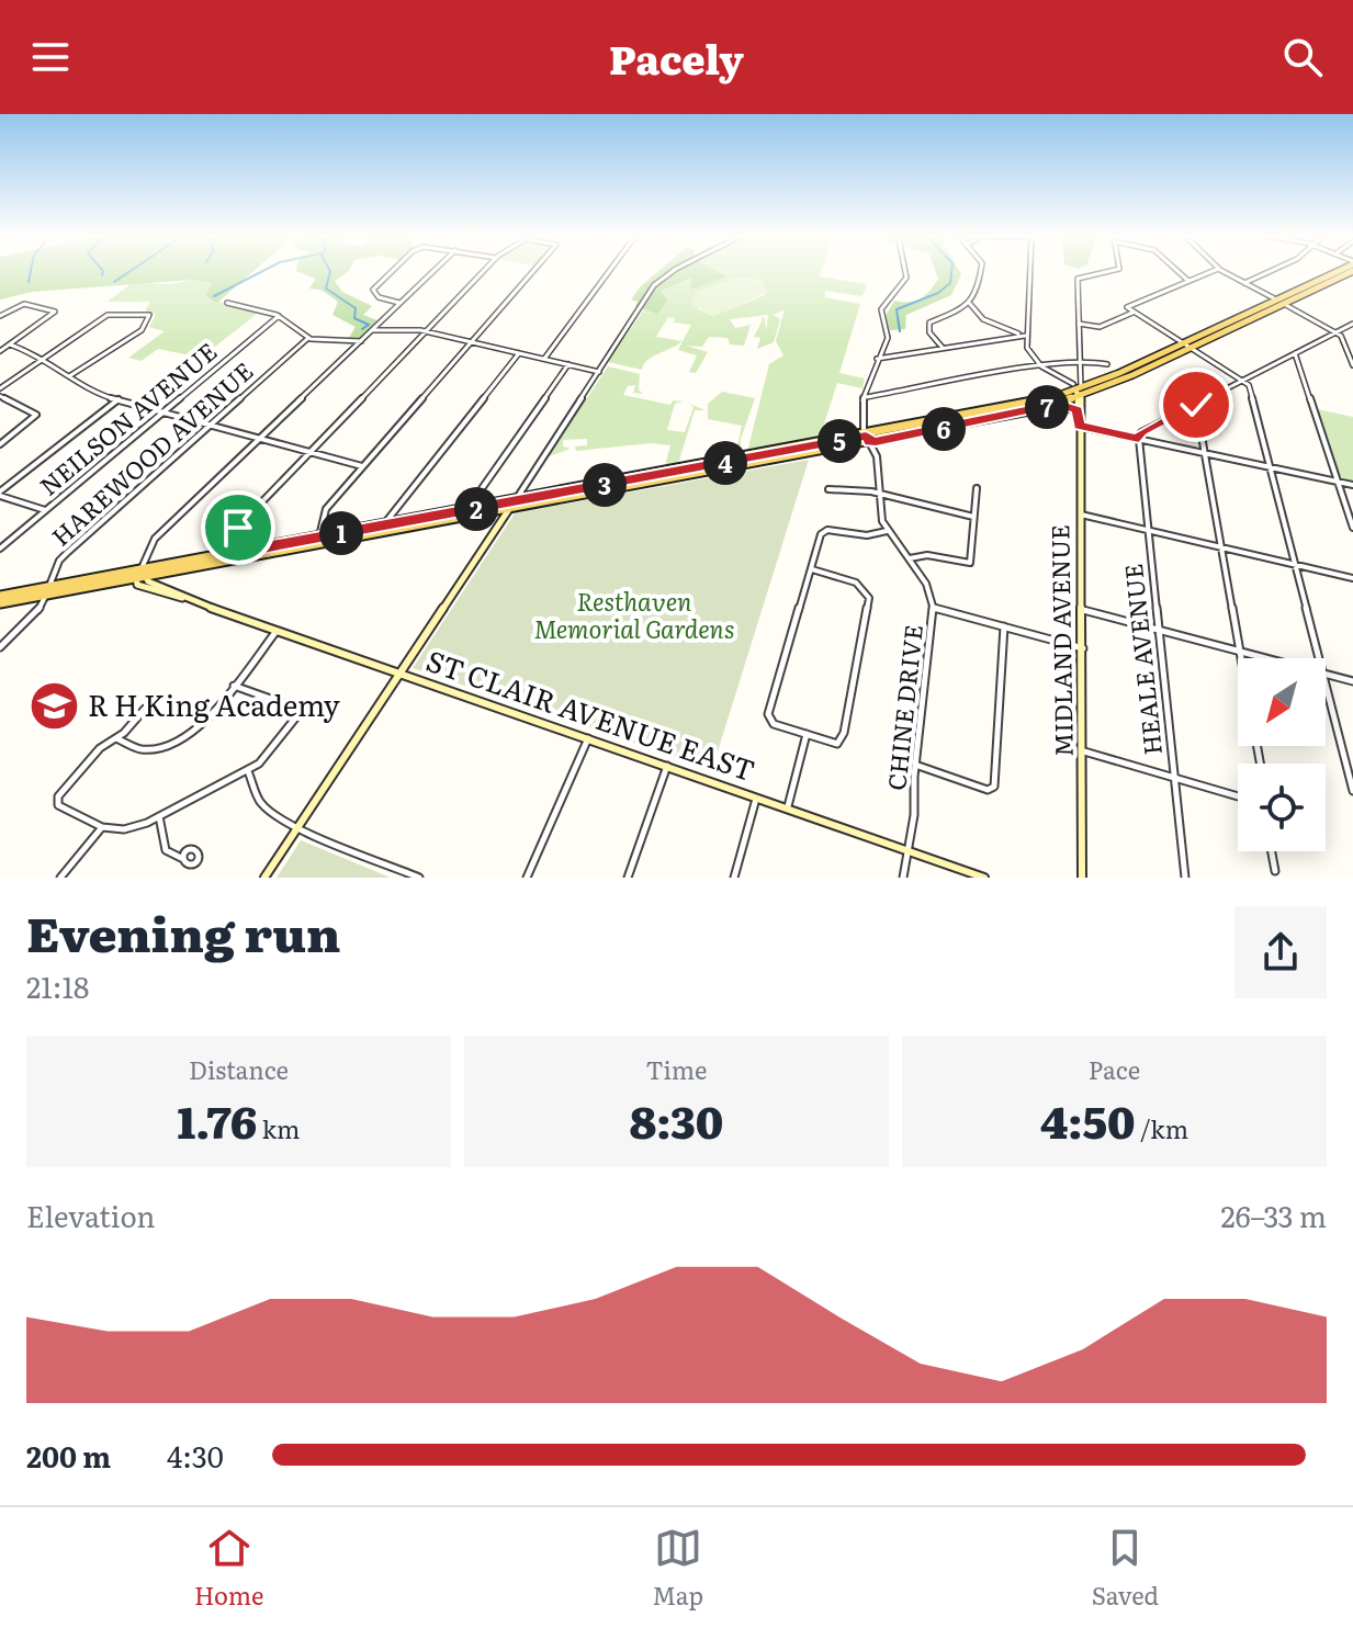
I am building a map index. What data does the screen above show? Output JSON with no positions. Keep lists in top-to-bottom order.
{
  "streets": {
    "main road": ["MIDLAND AVENUE", "ST CLAIR AVENUE EAST"],
    "street": [
      "NEILSON AVENUE",
      "HAREWOOD AVENUE",
      "HEALE AVENUE",
      "CHINE DRIVE"
    ]
  },
  "crossings": [
    ["CHINE DRIVE", "ST CLAIR AVENUE EAST"]
  ],
  "parks": ["Resthaven Memorial Gardens"],
  "places": {
    "school or university": ["R H King Academy"]
  },
  "north": "bottom left",
  "page": {
    "header": "Pacely",
    "pins": [
      "7",
      "6",
      "5",
      "4",
      "3",
      "2",
      "1"
    ],
    "heading": ["Evening run", "21:18"],
    "stats": [
      ["Distance", "1.76 km"],
      ["Time", "8:30"],
      ["Pace", "4:50 /km"]
    ],
    "chart": ["Elevation", "26–33 m"],
    "list": [
      {
        "name": "200 m",
        "note": "4:30"
      }
    ],
    "tabs": ["Home", "Map", "Saved"]
  }
}
